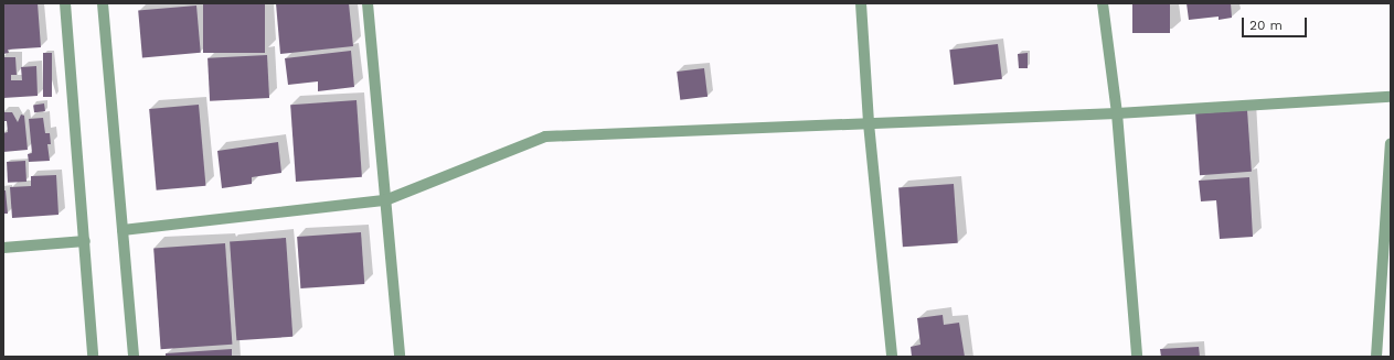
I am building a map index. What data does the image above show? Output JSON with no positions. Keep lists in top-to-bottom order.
{
  "scale_bar": "20 m"
}
